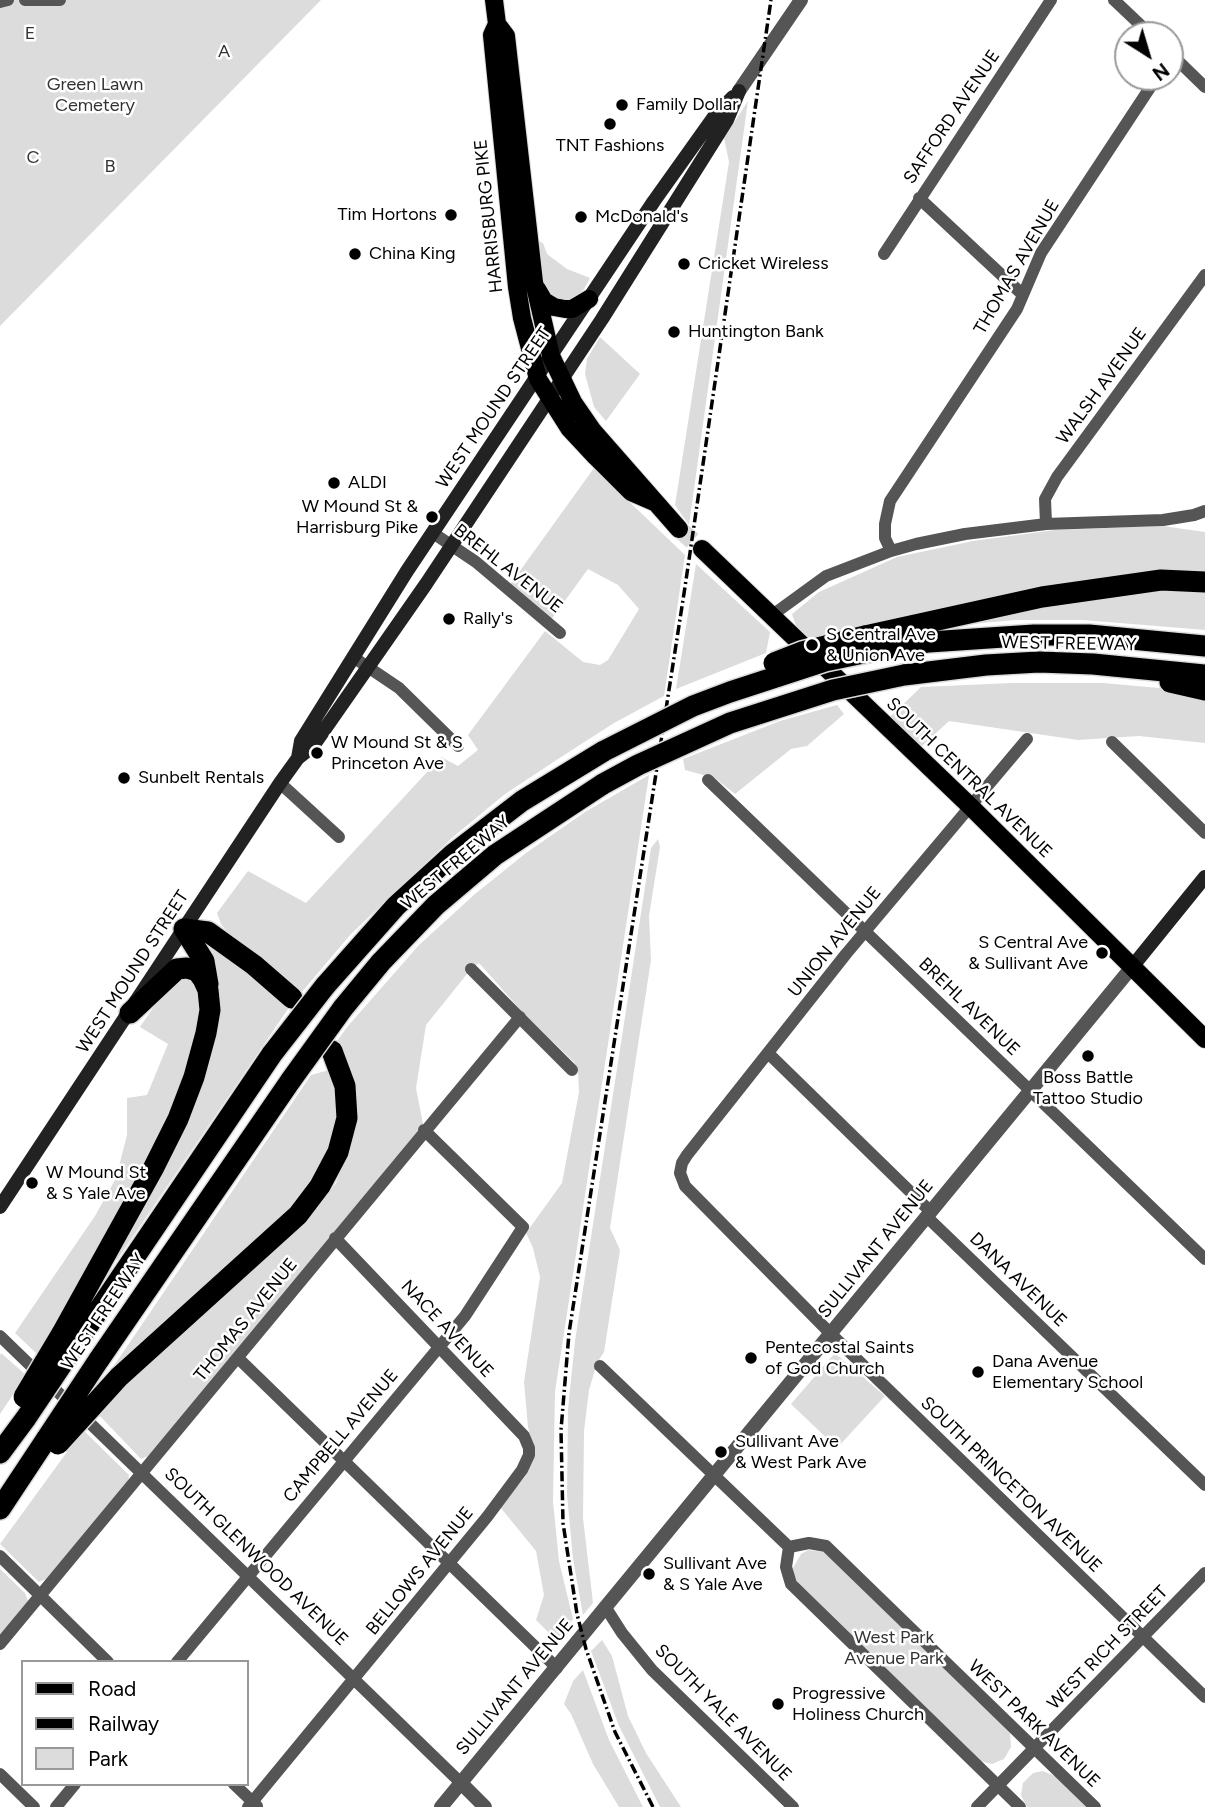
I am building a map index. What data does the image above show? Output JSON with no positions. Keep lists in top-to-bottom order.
{
  "streets": {
    "highway": ["WEST FREEWAY"],
    "main road": [
      "HARRISBURG PIKE",
      "WEST MOUND STREET",
      "SOUTH CENTRAL AVENUE",
      "SULLIVANT AVENUE"
    ],
    "street": [
      "SAFFORD AVENUE",
      "THOMAS AVENUE",
      "WALSH AVENUE",
      "BREHL AVENUE",
      "UNION AVENUE",
      "DANA AVENUE",
      "NACE AVENUE",
      "CAMPBELL AVENUE",
      "SOUTH PRINCETON AVENUE",
      "SOUTH GLENWOOD AVENUE",
      "BELLOWS AVENUE",
      "WEST RICH STREET",
      "SOUTH YALE AVENUE",
      "WEST PARK AVENUE"
    ]
  },
  "crossings": [
    ["HARRISBURG PIKE", "WEST MOUND STREET"],
    ["THOMAS AVENUE", "NACE AVENUE"],
    ["THOMAS AVENUE", "CAMPBELL AVENUE"],
    ["THOMAS AVENUE", "SOUTH GLENWOOD AVENUE"],
    ["WEST MOUND STREET", "BREHL AVENUE"],
    ["BREHL AVENUE", "UNION AVENUE"],
    ["BREHL AVENUE", "SULLIVANT AVENUE"],
    ["SOUTH CENTRAL AVENUE", "UNION AVENUE"],
    ["SOUTH CENTRAL AVENUE", "SULLIVANT AVENUE"],
    ["UNION AVENUE", "DANA AVENUE"],
    ["UNION AVENUE", "SOUTH PRINCETON AVENUE"],
    ["SULLIVANT AVENUE", "DANA AVENUE"],
    ["SULLIVANT AVENUE", "SOUTH PRINCETON AVENUE"],
    ["SULLIVANT AVENUE", "SOUTH GLENWOOD AVENUE"],
    ["SULLIVANT AVENUE", "SOUTH YALE AVENUE"],
    ["NACE AVENUE", "CAMPBELL AVENUE"],
    ["NACE AVENUE", "BELLOWS AVENUE"],
    ["CAMPBELL AVENUE", "SOUTH GLENWOOD AVENUE"],
    ["SOUTH PRINCETON AVENUE", "WEST RICH STREET"],
    ["SOUTH GLENWOOD AVENUE", "BELLOWS AVENUE"],
    ["WEST RICH STREET", "WEST PARK AVENUE"]
  ],
  "parks": [
    "E",
    "A",
    "Green Lawn Cemetery",
    "C",
    "B",
    "West Park Avenue Park"
  ],
  "places": [
    "Family Dollar",
    "TNT Fashions",
    "Tim Hortons",
    "McDonald's",
    "China King",
    "Cricket Wireless",
    "Huntington Bank",
    "ALDI",
    "W Mound St & Harrisburg Pike",
    "Rally's",
    "S Central Ave & Union Ave",
    "W Mound St & S Princeton Ave",
    "Sunbelt Rentals",
    "S Central Ave & Sullivant Ave",
    "Boss Battle Tattoo Studio",
    "W Mound St & S Yale Ave",
    "Pentecostal Saints of God Church",
    "Dana Avenue Elementary School",
    "Sullivant Ave & West Park Ave",
    "Sullivant Ave & S Yale Ave",
    "Progressive Holiness Church"
  ],
  "legend": ["Road", "Railway", "Park"],
  "north": "bottom right"
}
